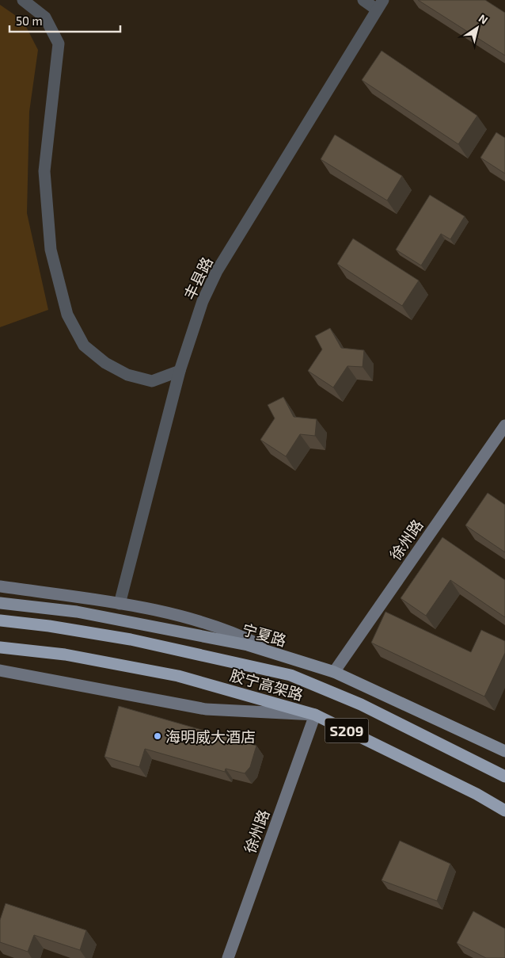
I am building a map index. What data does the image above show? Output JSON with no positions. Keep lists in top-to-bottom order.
{
  "streets": {
    "highway": ["胶宁高架路", "S209"],
    "main road": ["宁夏路"],
    "street": ["丰县路", "徐州路"]
  },
  "crossings": [
    ["徐州路", "宁夏路"],
    ["徐州路", "胶宁高架路"]
  ],
  "places": ["海明威大酒店"],
  "scale_bar": "50 m",
  "north": "top right"
}
